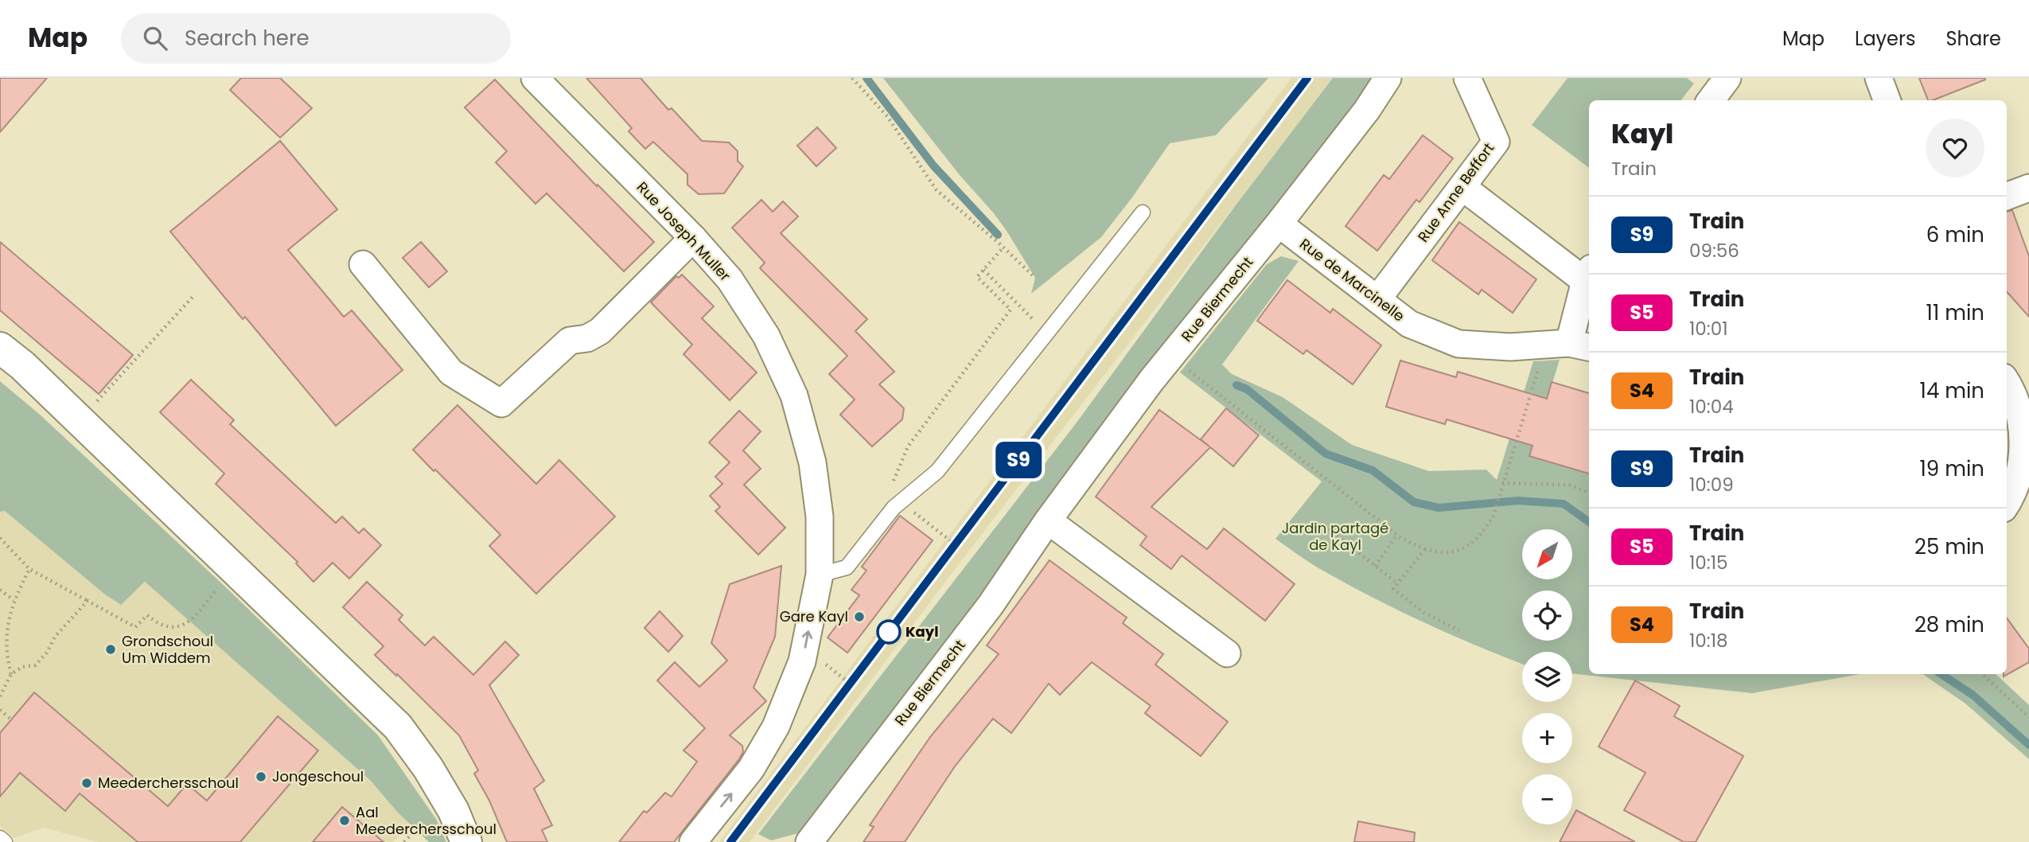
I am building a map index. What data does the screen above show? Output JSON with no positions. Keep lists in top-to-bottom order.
{
  "streets": {
    "street": [
      "Rue Anne Beffort",
      "Rue Joseph Muller",
      "Rue de Marcinelle",
      "Rue Biermecht"
    ]
  },
  "crossings": [
    ["Rue Anne Beffort", "Rue de Marcinelle"],
    ["Rue de Marcinelle", "Rue Biermecht"]
  ],
  "parks": ["Jardin partagé de Kayl"],
  "places": [
    "Gare Kayl",
    "Kayl",
    "Grondschoul Um Widdem",
    "Jongeschoul",
    "Meederchersschoul",
    "Aal Meederchersschoul"
  ],
  "north": "bottom left",
  "page": {
    "header": "Map",
    "search": "Search here",
    "nav": ["Map", "Layers", "Share"],
    "on_map": "S9",
    "heading": ["Kayl", "Train"],
    "list": [
      {
        "mark": "S9",
        "name": "Train",
        "note": "09:56",
        "value": "6 min"
      },
      {
        "mark": "S5",
        "name": "Train",
        "note": "10:01",
        "value": "11 min"
      },
      {
        "mark": "S4",
        "name": "Train",
        "note": "10:04",
        "value": "14 min"
      },
      {
        "mark": "S9",
        "name": "Train",
        "note": "10:09",
        "value": "19 min"
      },
      {
        "mark": "S5",
        "name": "Train",
        "note": "10:15",
        "value": "25 min"
      },
      {
        "mark": "S4",
        "name": "Train",
        "note": "10:18",
        "value": "28 min"
      }
    ],
    "map_buttons": ["+", "−"]
  }
}
